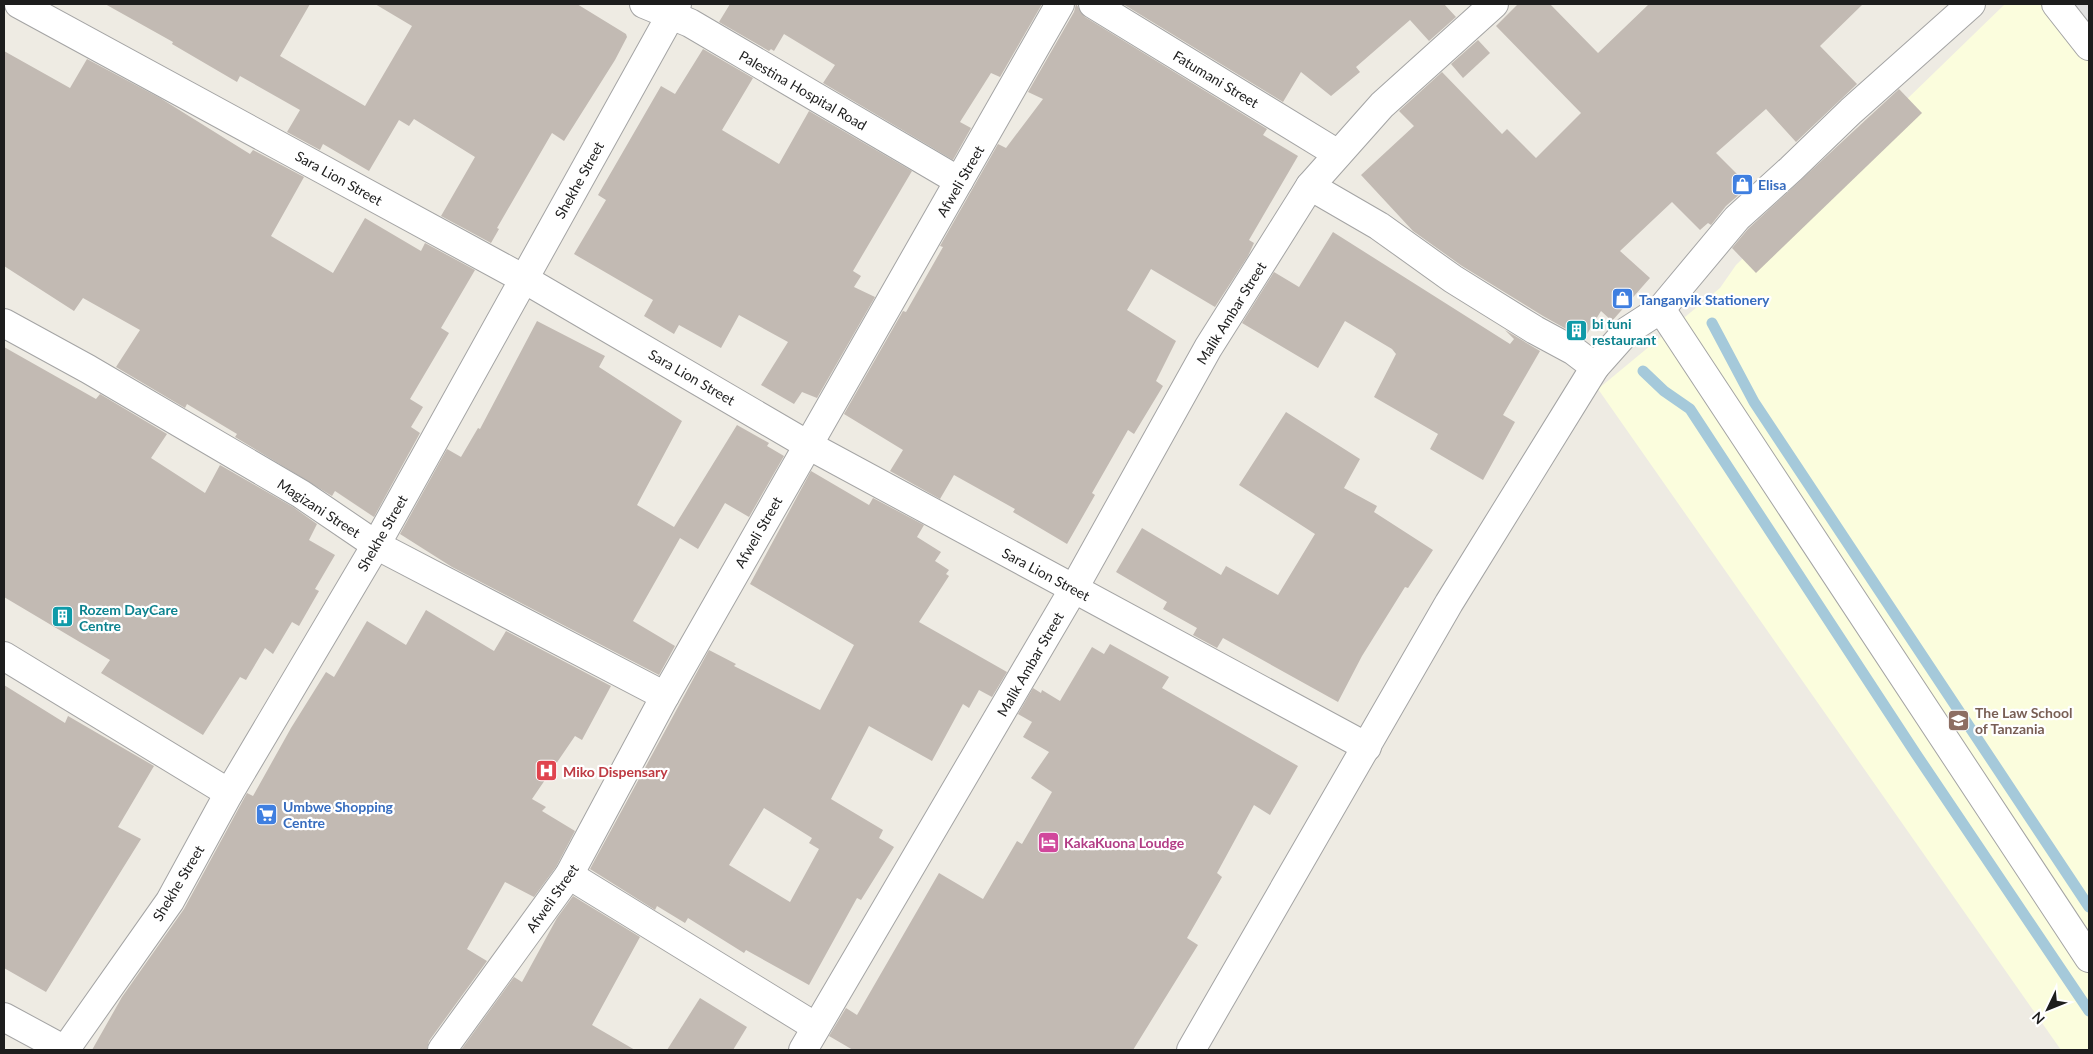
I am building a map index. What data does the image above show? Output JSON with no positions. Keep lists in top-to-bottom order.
{
  "streets": {
    "street": [
      "Fatumani Street",
      "Palestina Hospital Road",
      "Sara Lion Street",
      "Shekhe Street",
      "Afweli Street",
      "Malik Ambar Street",
      "Magizani Street"
    ]
  },
  "crossings": [
    ["Fatumani Street", "Malik Ambar Street"],
    ["Palestina Hospital Road", "Shekhe Street"],
    ["Palestina Hospital Road", "Afweli Street"],
    ["Sara Lion Street", "Shekhe Street"],
    ["Sara Lion Street", "Afweli Street"],
    ["Sara Lion Street", "Malik Ambar Street"],
    ["Shekhe Street", "Magizani Street"],
    ["Afweli Street", "Magizani Street"]
  ],
  "places": {
    "shop": ["Elisa", "Tanganyik Stationery"],
    "building": ["bi tuni restaurant", "Rozem DayCare Centre"],
    "school or university": ["The Law School of Tanzania"],
    "hospital": ["Miko Dispensary"],
    "supermarket": ["Umbwe Shopping Centre"],
    "hotel": ["KakaKuona Loudge"]
  },
  "north": "bottom left"
}
